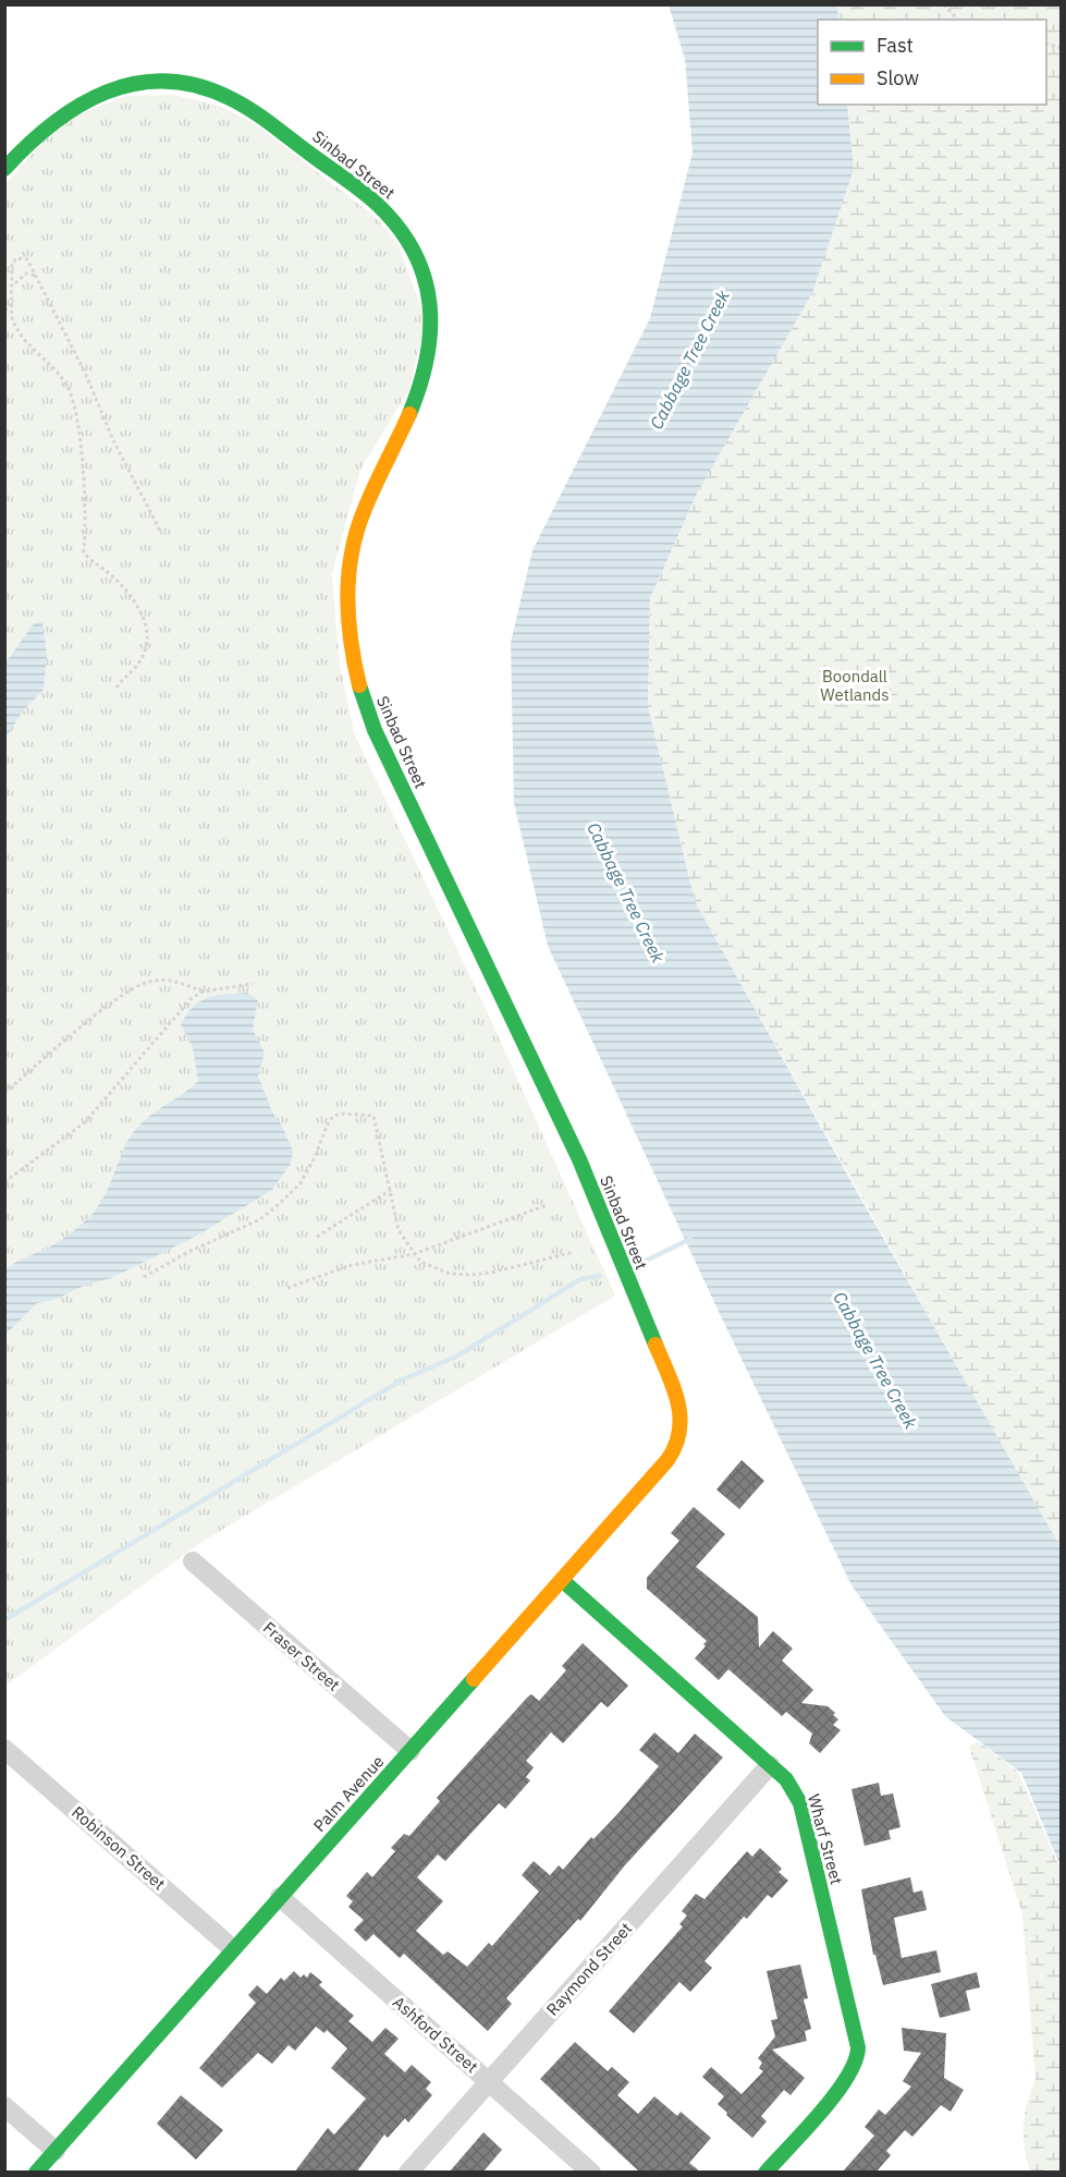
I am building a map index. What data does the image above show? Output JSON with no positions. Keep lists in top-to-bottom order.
{
  "streets": {
    "street": [
      "Sinbad Street",
      "Fraser Street",
      "Palm Avenue",
      "Wharf Street",
      "Robinson Street",
      "Raymond Street",
      "Ashford Street"
    ]
  },
  "crossings": [
    ["Sinbad Street", "Palm Avenue"],
    ["Fraser Street", "Palm Avenue"],
    ["Palm Avenue", "Wharf Street"],
    ["Palm Avenue", "Robinson Street"],
    ["Palm Avenue", "Ashford Street"],
    ["Wharf Street", "Raymond Street"],
    ["Raymond Street", "Ashford Street"]
  ],
  "water": ["Cabbage Tree Creek"],
  "parks": ["Boondall Wetlands"],
  "legend": ["Fast", "Slow"]
}
